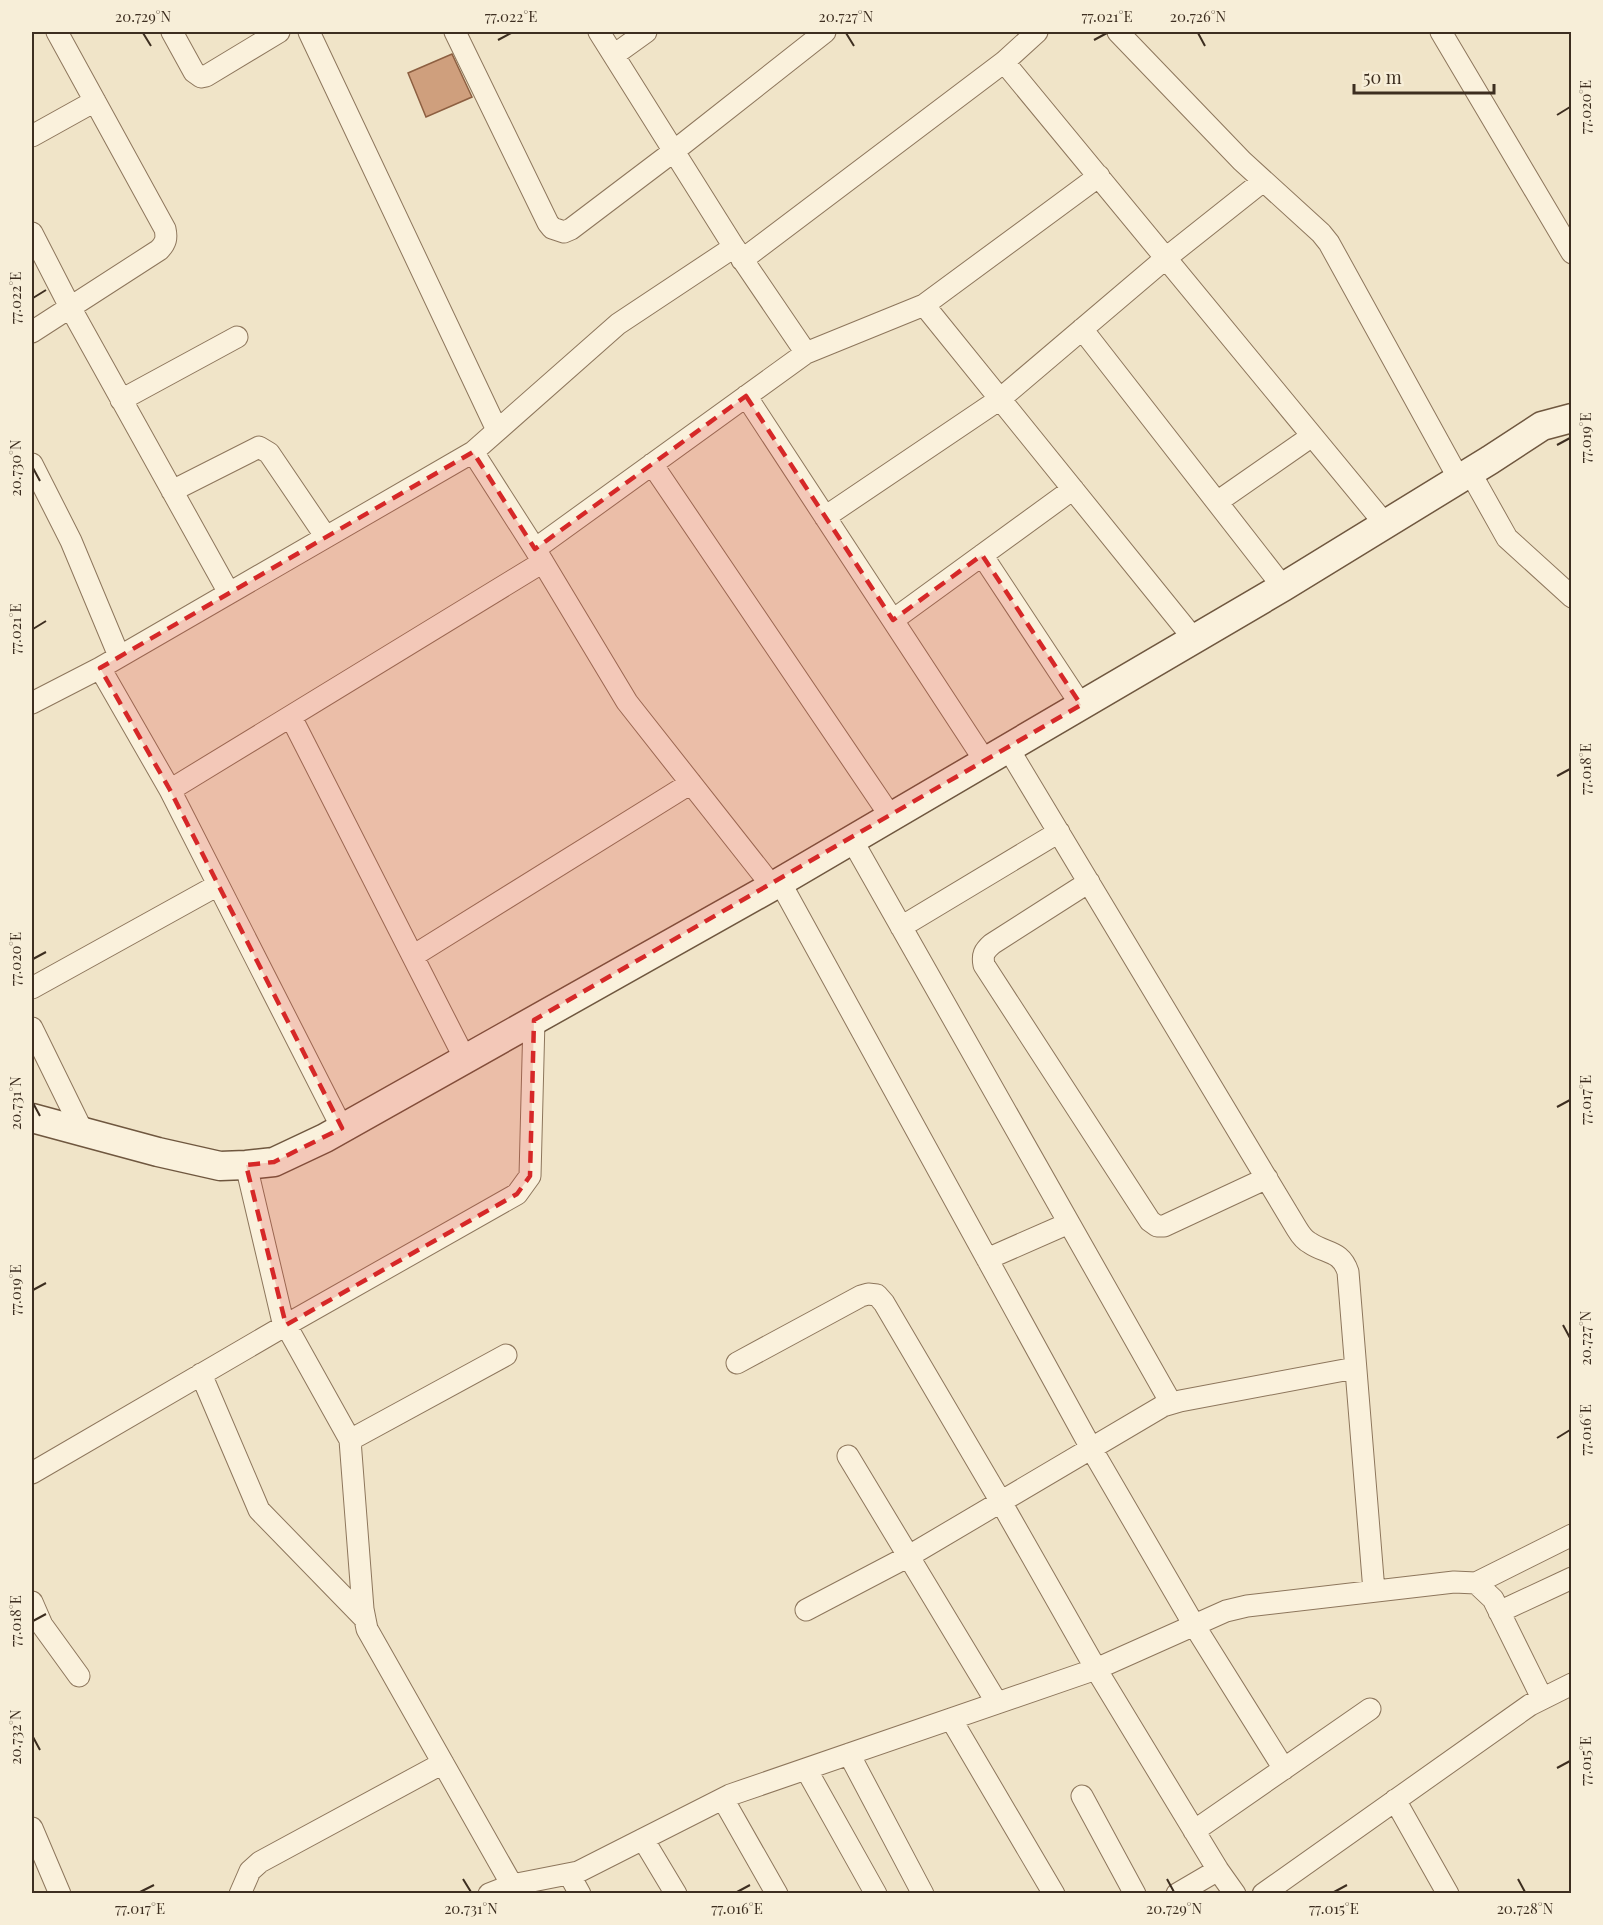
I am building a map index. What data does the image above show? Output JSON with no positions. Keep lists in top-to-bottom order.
{
  "scale_bar": "50 m",
  "coordinates": [
    "20.729°N",
    "77.022°E",
    "20.727°N",
    "77.021°E",
    "20.726°N",
    "77.020°E",
    "77.019°E",
    "20.730°N",
    "77.018°E",
    "77.017°E",
    "20.731°N",
    "77.016°E",
    "20.732°N",
    "77.015°E",
    "20.728°N"
  ]
}
